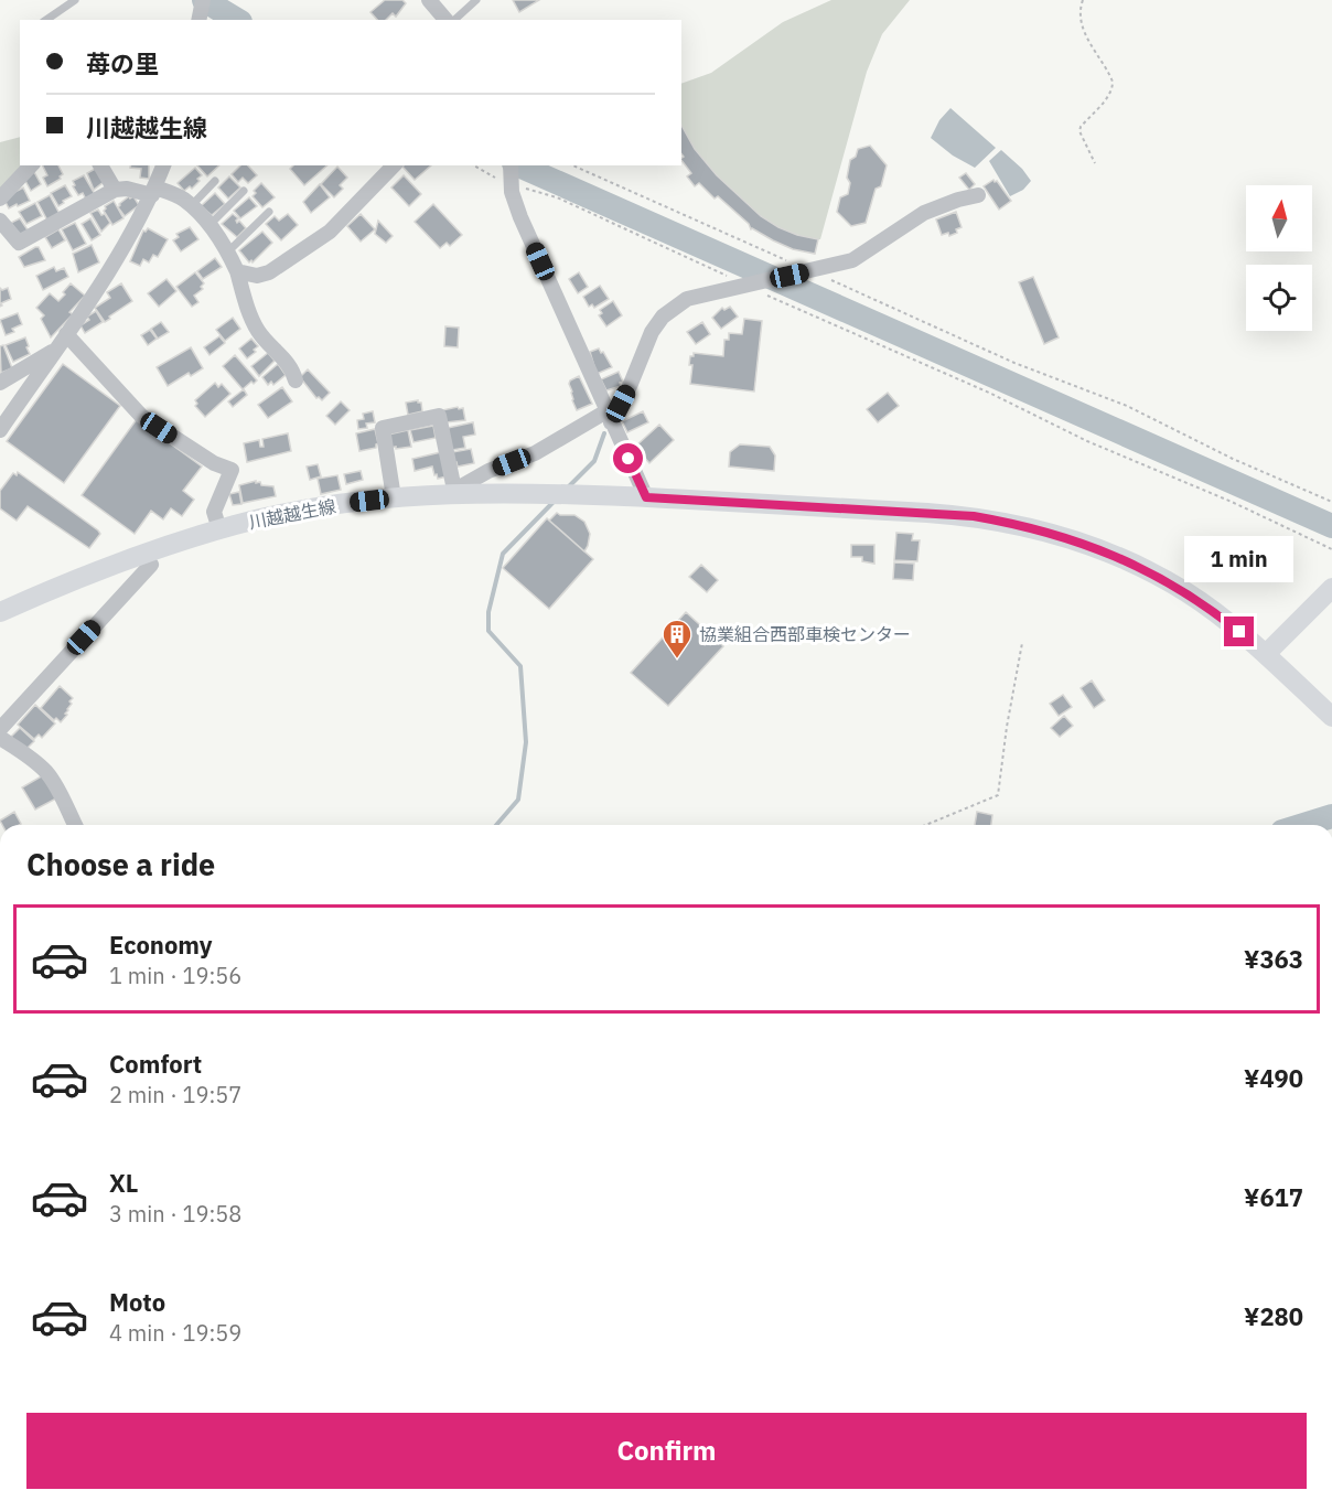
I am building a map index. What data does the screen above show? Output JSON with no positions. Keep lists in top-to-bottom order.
{
  "streets": {
    "main road": ["川越越生線"]
  },
  "places": {
    "building": ["協業組合西部車検センター"]
  },
  "north": "top",
  "page": {
    "banner": ["苺の里", "川越越生線"],
    "bubble": "1 min",
    "heading": "Choose a ride",
    "list": [
      {
        "name": "Economy",
        "note": "1 min · 19:56",
        "value": "¥363"
      },
      {
        "name": "Comfort",
        "note": "2 min · 19:57",
        "value": "¥490"
      },
      {
        "name": "XL",
        "note": "3 min · 19:58",
        "value": "¥617"
      },
      {
        "name": "Moto",
        "note": "4 min · 19:59",
        "value": "¥280"
      }
    ],
    "buttons": "Confirm"
  }
}
